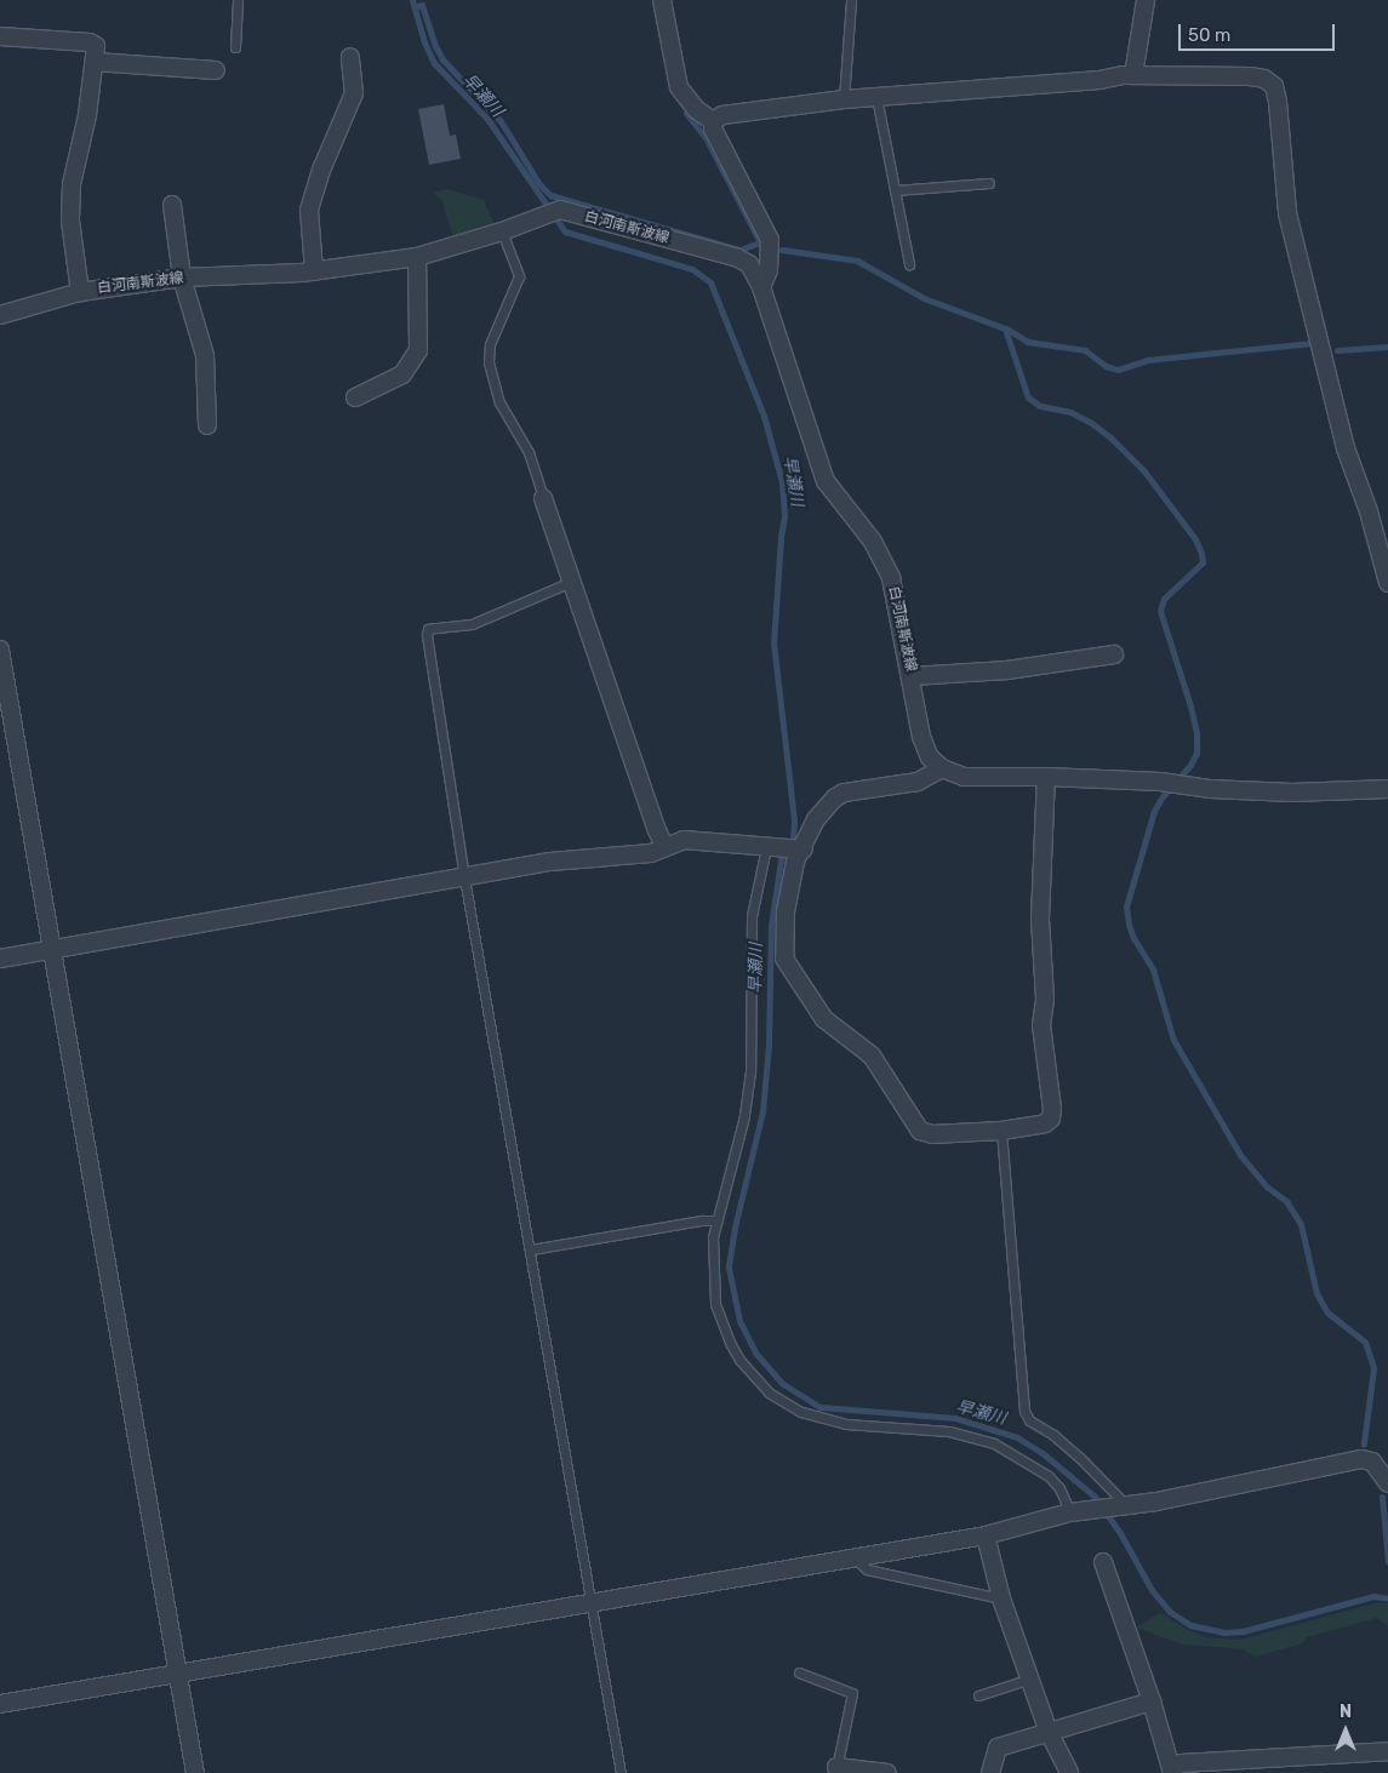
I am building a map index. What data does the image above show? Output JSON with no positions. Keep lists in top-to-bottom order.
{
  "streets": {
    "street": ["白河南斯波線"]
  },
  "water": ["早瀬川"],
  "scale_bar": "50 m",
  "north": "top"
}
